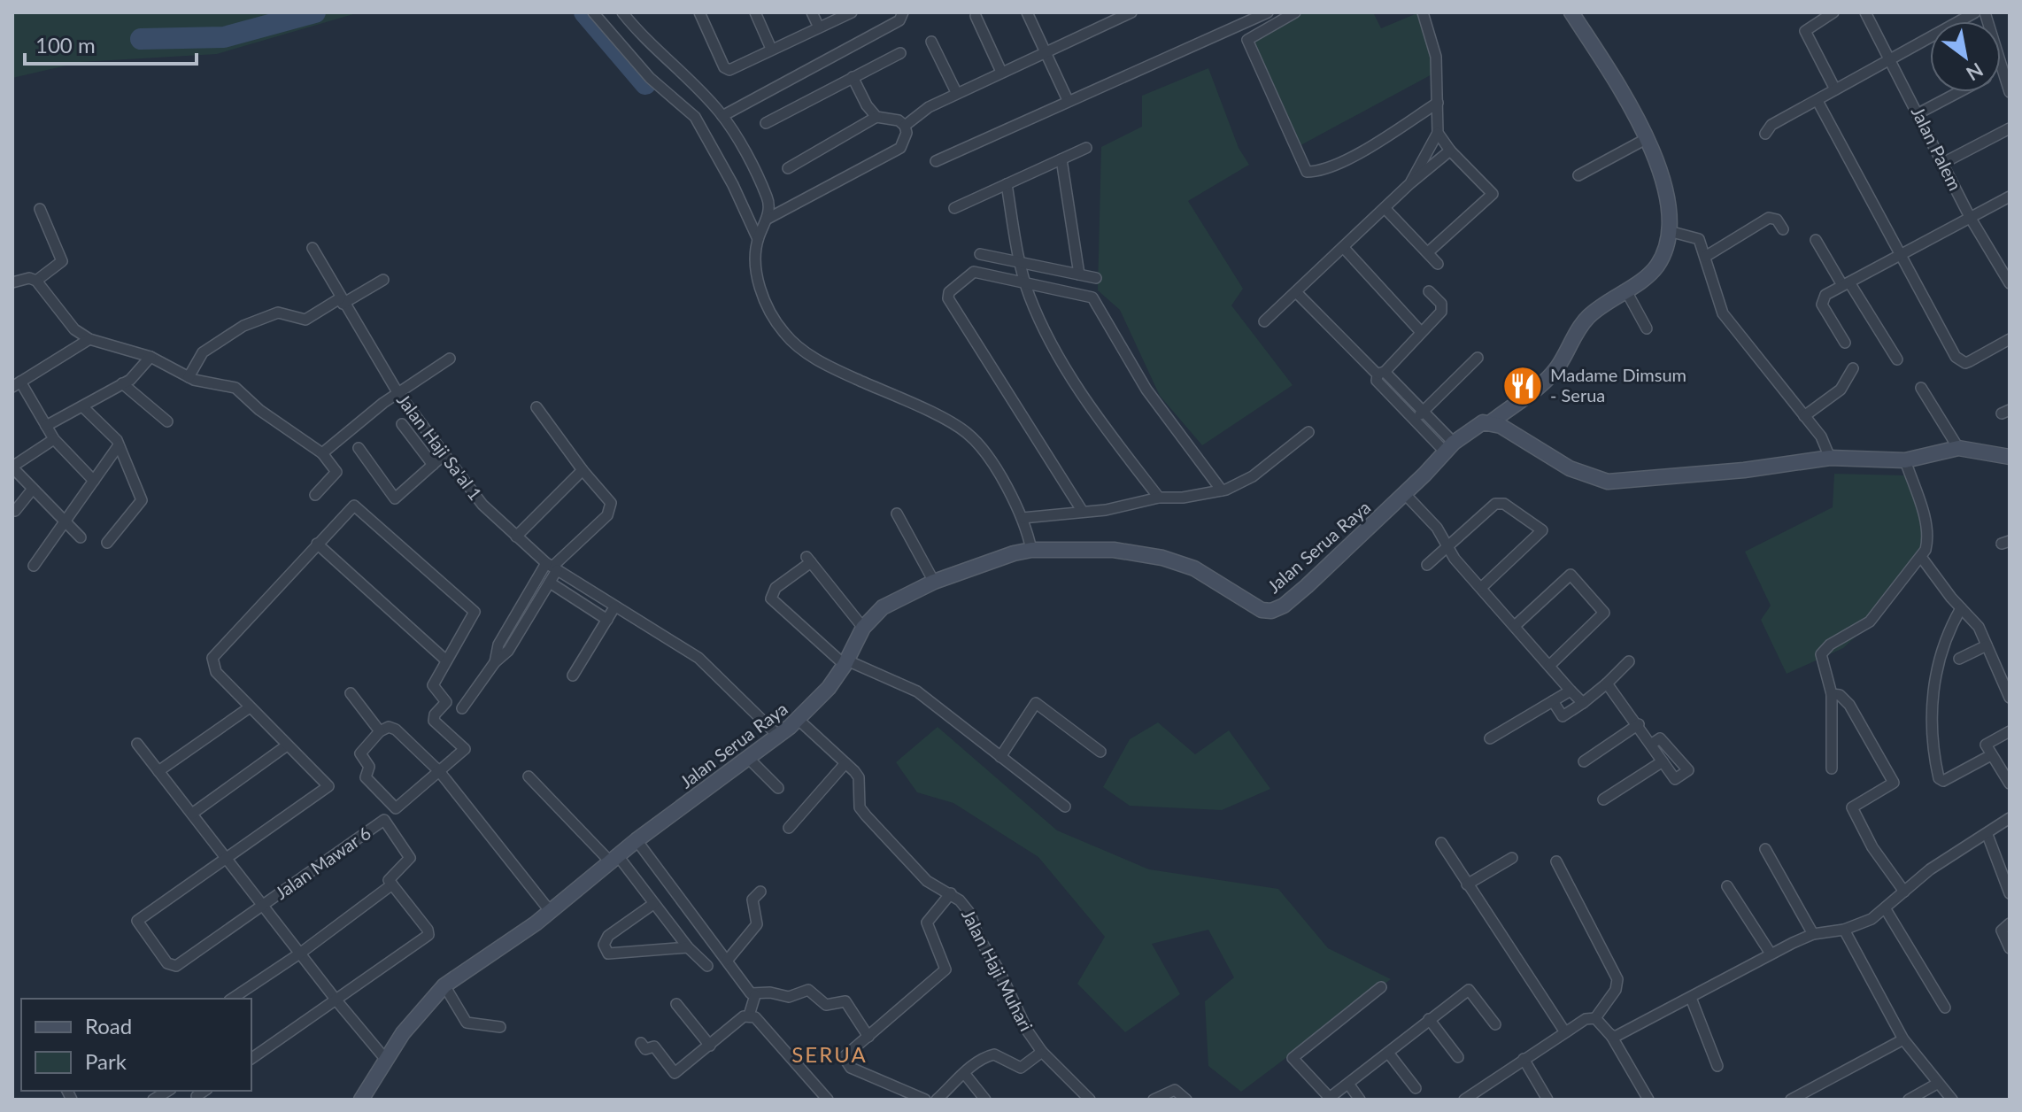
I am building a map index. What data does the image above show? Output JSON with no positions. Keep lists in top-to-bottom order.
{
  "streets": {
    "main road": ["Jalan Serua Raya"],
    "street": [
      "Jalan Palem",
      "Jalan Haji Sa'al 1",
      "Jalan Mawar 6",
      "Jalan Haji Muhari"
    ]
  },
  "crossings": [
    ["Jalan Haji Sa'al 1", "Jalan Serua Raya"],
    ["Jalan Serua Raya", "Jalan Haji Muhari"]
  ],
  "districts": ["SERUA"],
  "places": {
    "restaurant": ["Madame Dimsum - Serua"]
  },
  "legend": ["Road", "Park"],
  "scale_bar": "100 m",
  "north": "bottom right"
}
